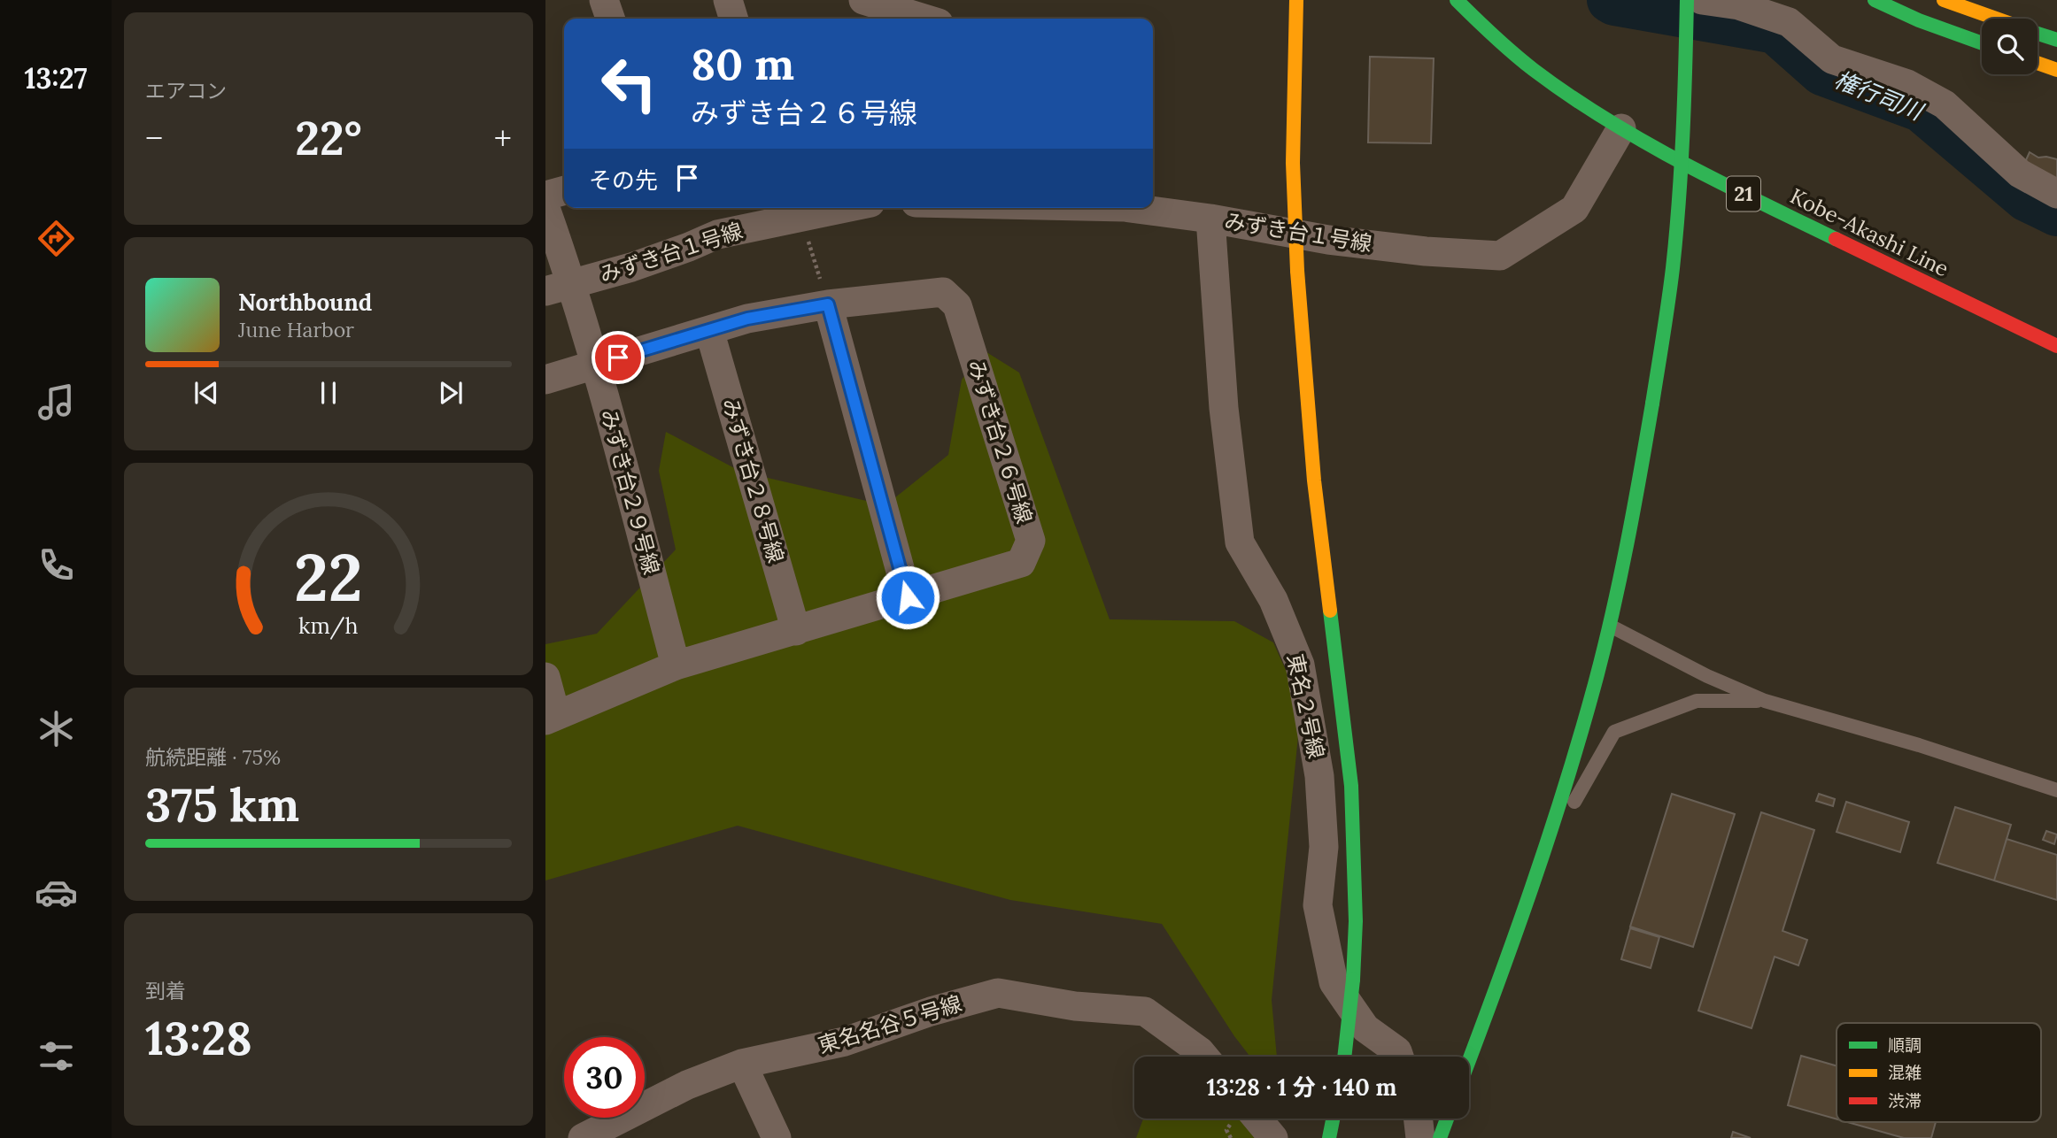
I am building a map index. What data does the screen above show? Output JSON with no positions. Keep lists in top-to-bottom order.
{
  "streets": {
    "main road": ["21", "Kobe-Akashi Line"],
    "street": [
      "みずき台１号線",
      "みずき台２６号線",
      "みずき台２８号線",
      "みずき台２９号線",
      "東名２号線",
      "東名名谷５号線"
    ]
  },
  "crossings": [
    ["みずき台１号線", "Kobe-Akashi Line"],
    ["みずき台１号線", "みずき台２９号線"],
    ["みずき台１号線", "東名２号線"],
    ["みずき台２６号線", "みずき台２８号線"],
    ["みずき台２６号線", "みずき台２９号線"]
  ],
  "water": ["権行司川"],
  "legend": ["順調", "混雑", "渋滞"],
  "page": {
    "tabs": "13:27",
    "tile": [
      "エアコン",
      ["航続距離 · 75%", "375 km"],
      ["到着", "13:28"]
    ],
    "turn": ["80 m", "みずき台２６号線"],
    "heat": ["−", "22°", "+"],
    "then": "その先",
    "song": ["Northbound", "June Harbor"],
    "limit": "30",
    "trip": "13:28 · 1 分 · 140 m",
    "gauge": ["22", "km/h"]
  }
}
